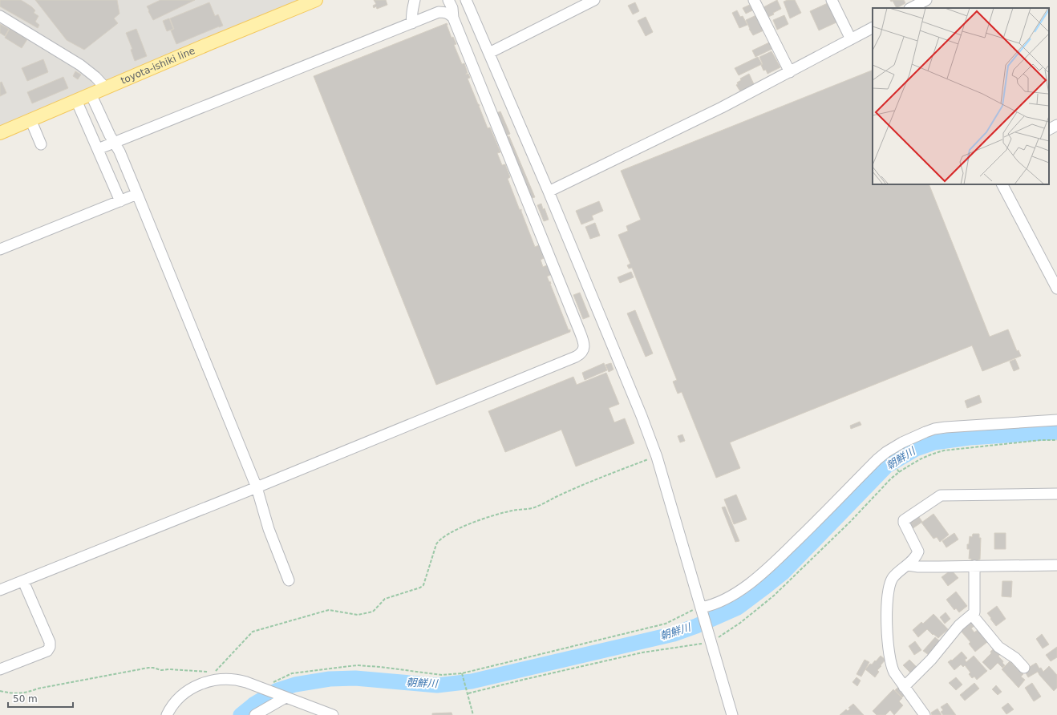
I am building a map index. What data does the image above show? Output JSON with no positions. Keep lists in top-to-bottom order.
{
  "streets": {
    "main road": ["toyota-ishiki line"]
  },
  "water": ["朝鮮川"],
  "scale_bar": "50 m"
}
